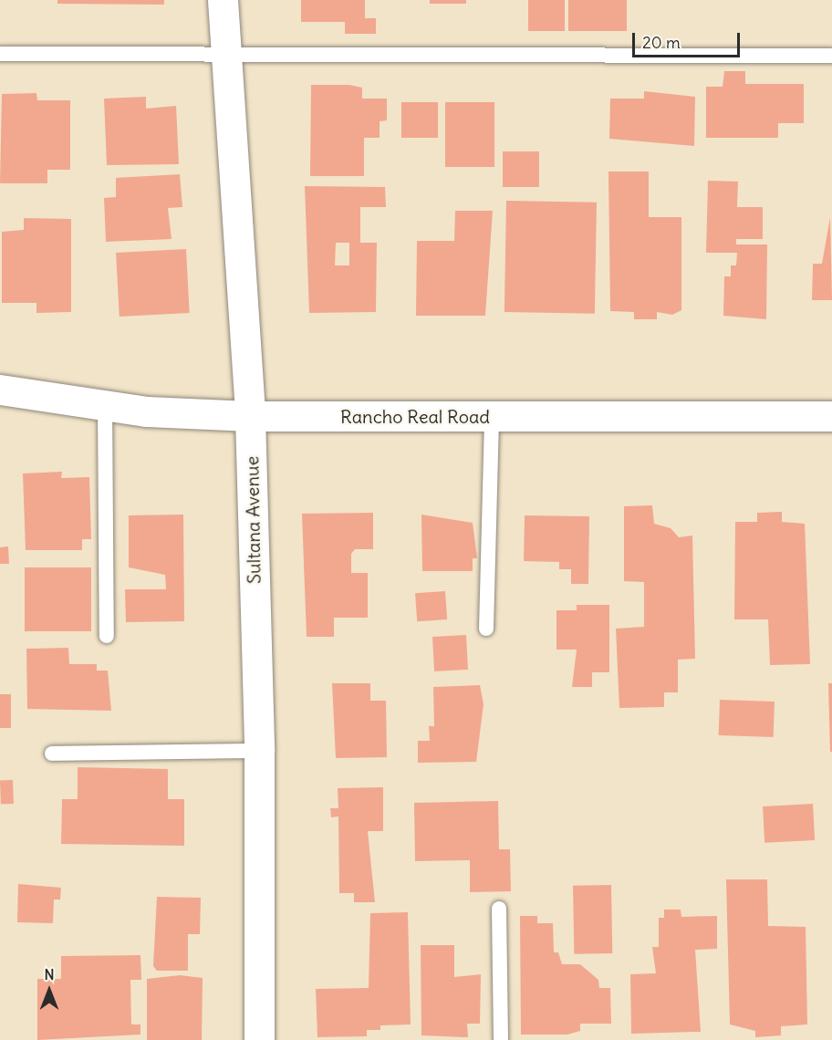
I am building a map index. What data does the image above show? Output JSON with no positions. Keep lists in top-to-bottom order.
{
  "streets": {
    "street": ["Rancho Real Road", "Sultana Avenue"]
  },
  "crossings": [
    ["Rancho Real Road", "Sultana Avenue"]
  ],
  "scale_bar": "20 m",
  "north": "top"
}
